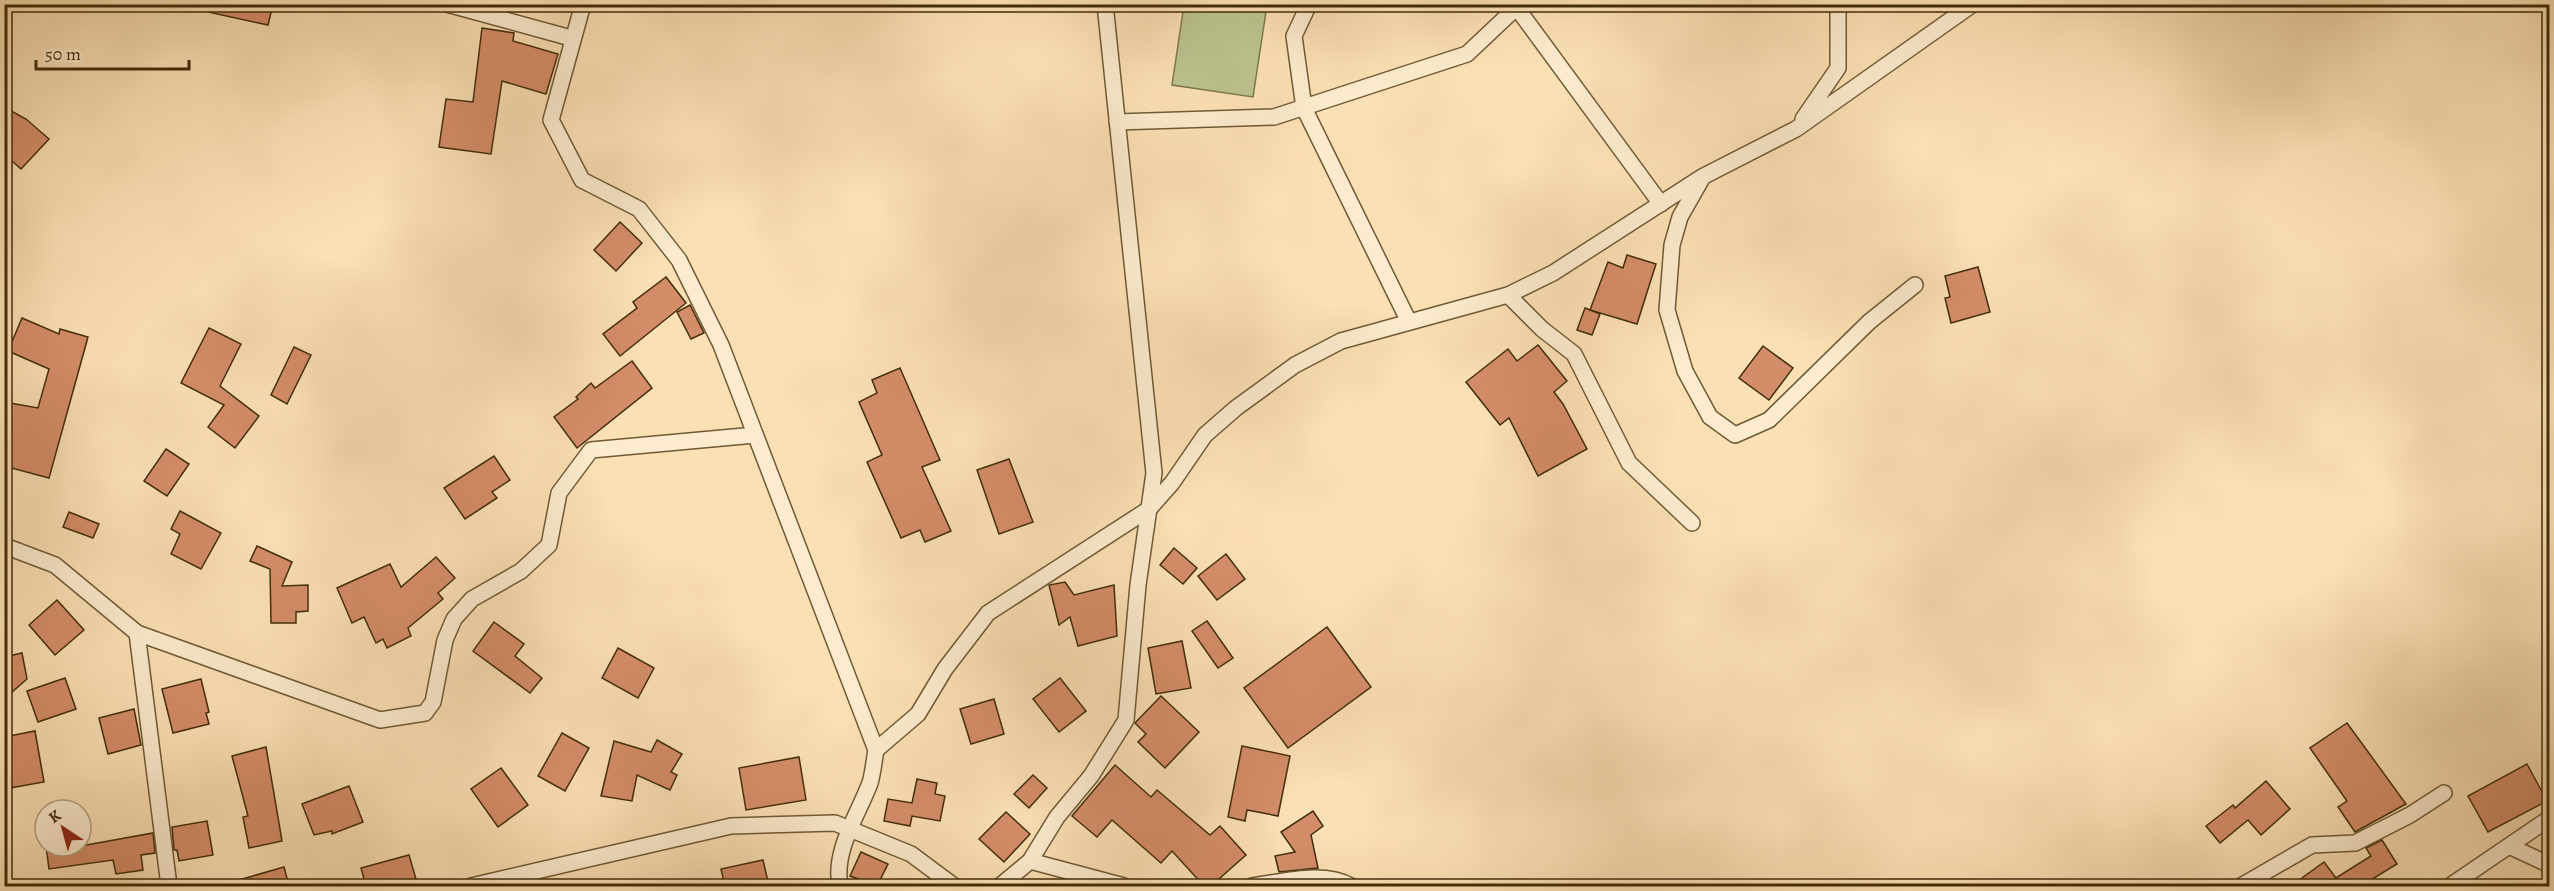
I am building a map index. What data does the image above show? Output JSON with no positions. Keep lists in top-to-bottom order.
{
  "scale_bar": "50 m",
  "north": "top left"
}
